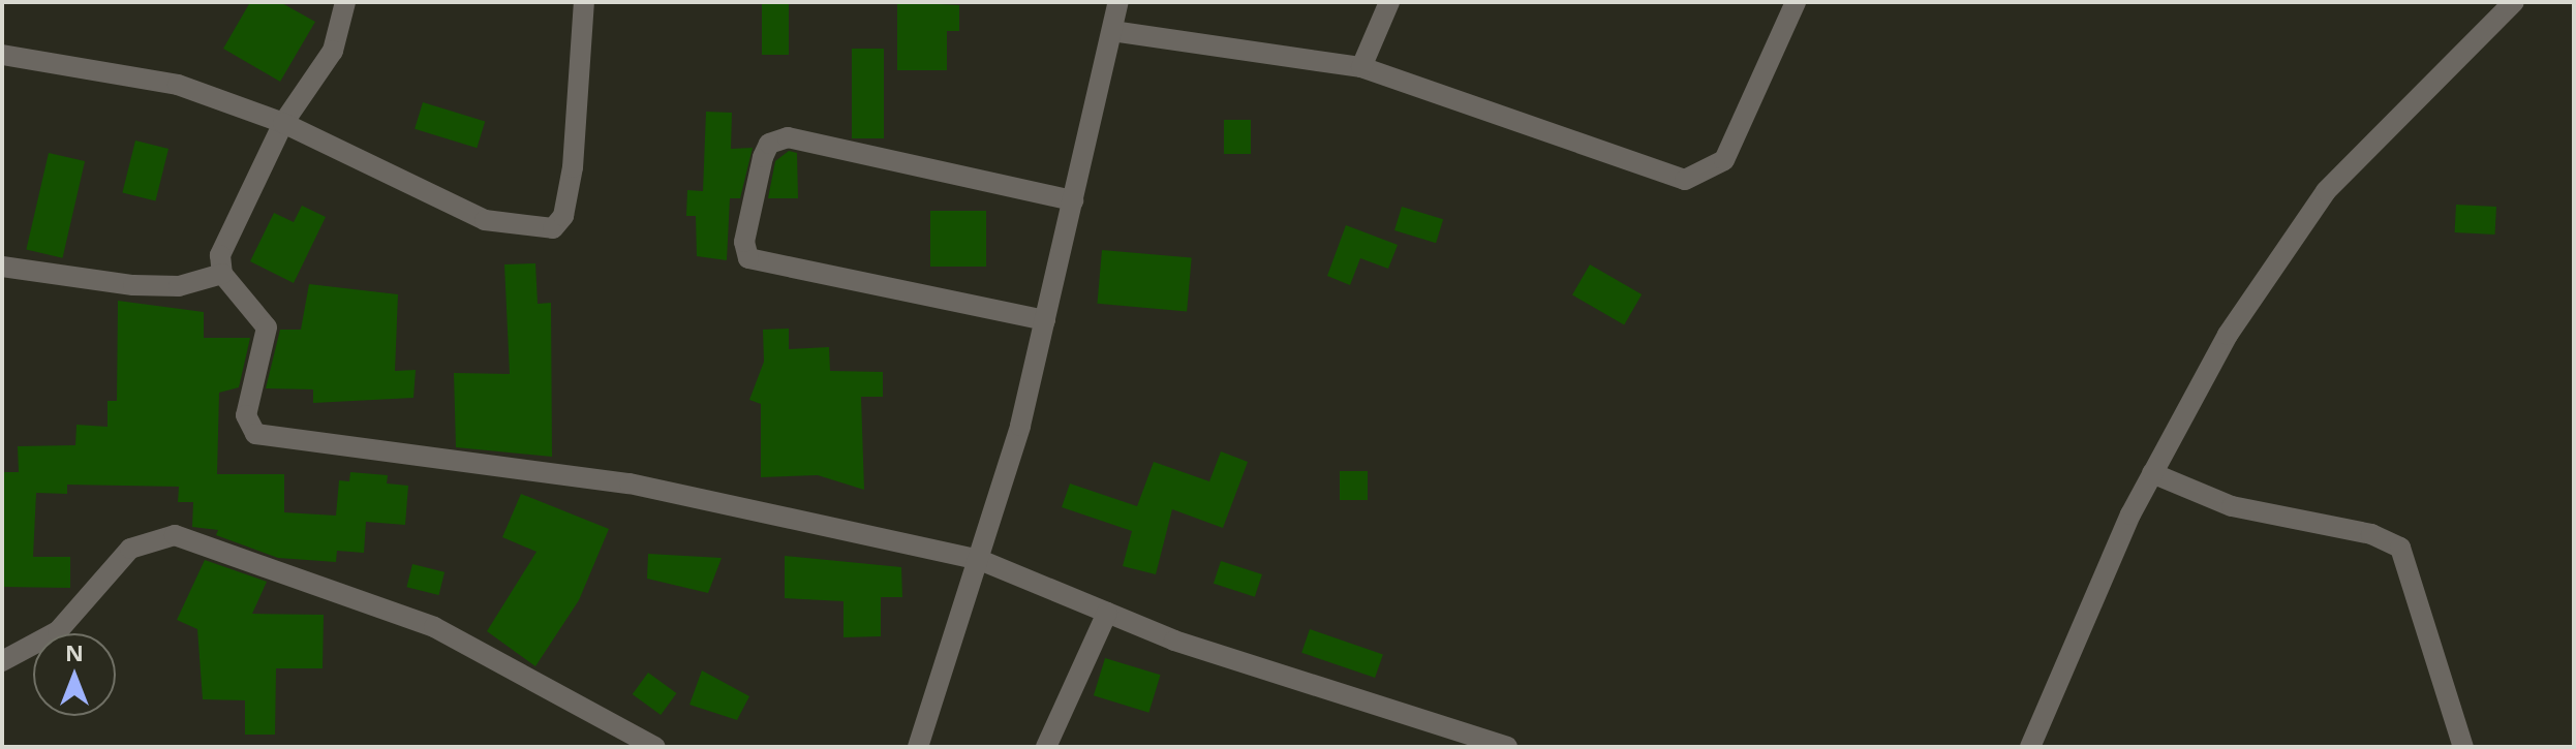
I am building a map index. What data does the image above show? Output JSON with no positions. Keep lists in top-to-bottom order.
{
  "north": "top"
}
